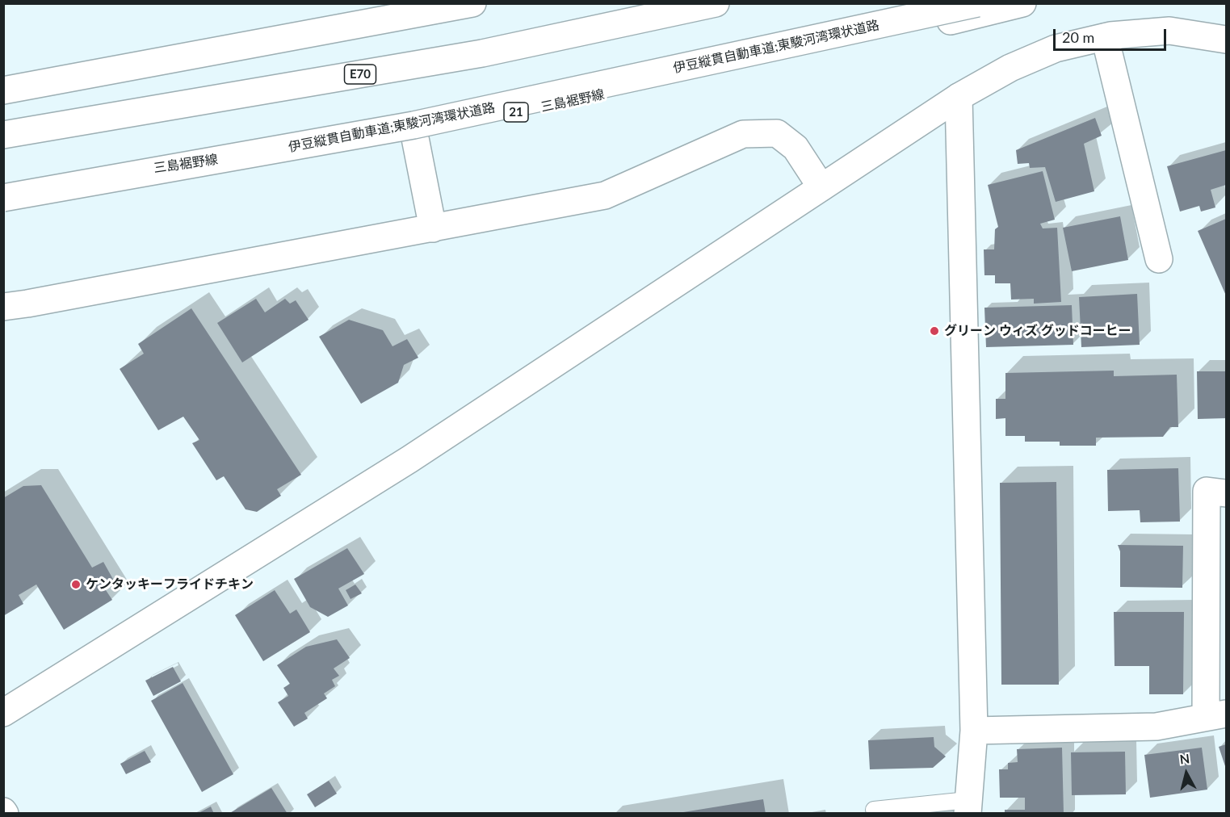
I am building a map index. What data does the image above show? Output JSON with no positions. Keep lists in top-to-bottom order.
{
  "streets": {
    "main road": [
      "伊豆縦貫自動車道;東駿河湾環状道路",
      "E70",
      "三島裾野線",
      "21"
    ]
  },
  "places": ["グリーン ウィズ グッドコーヒー", "ケンタッキーフライドチキン"],
  "scale_bar": "20 m",
  "north": "top"
}
